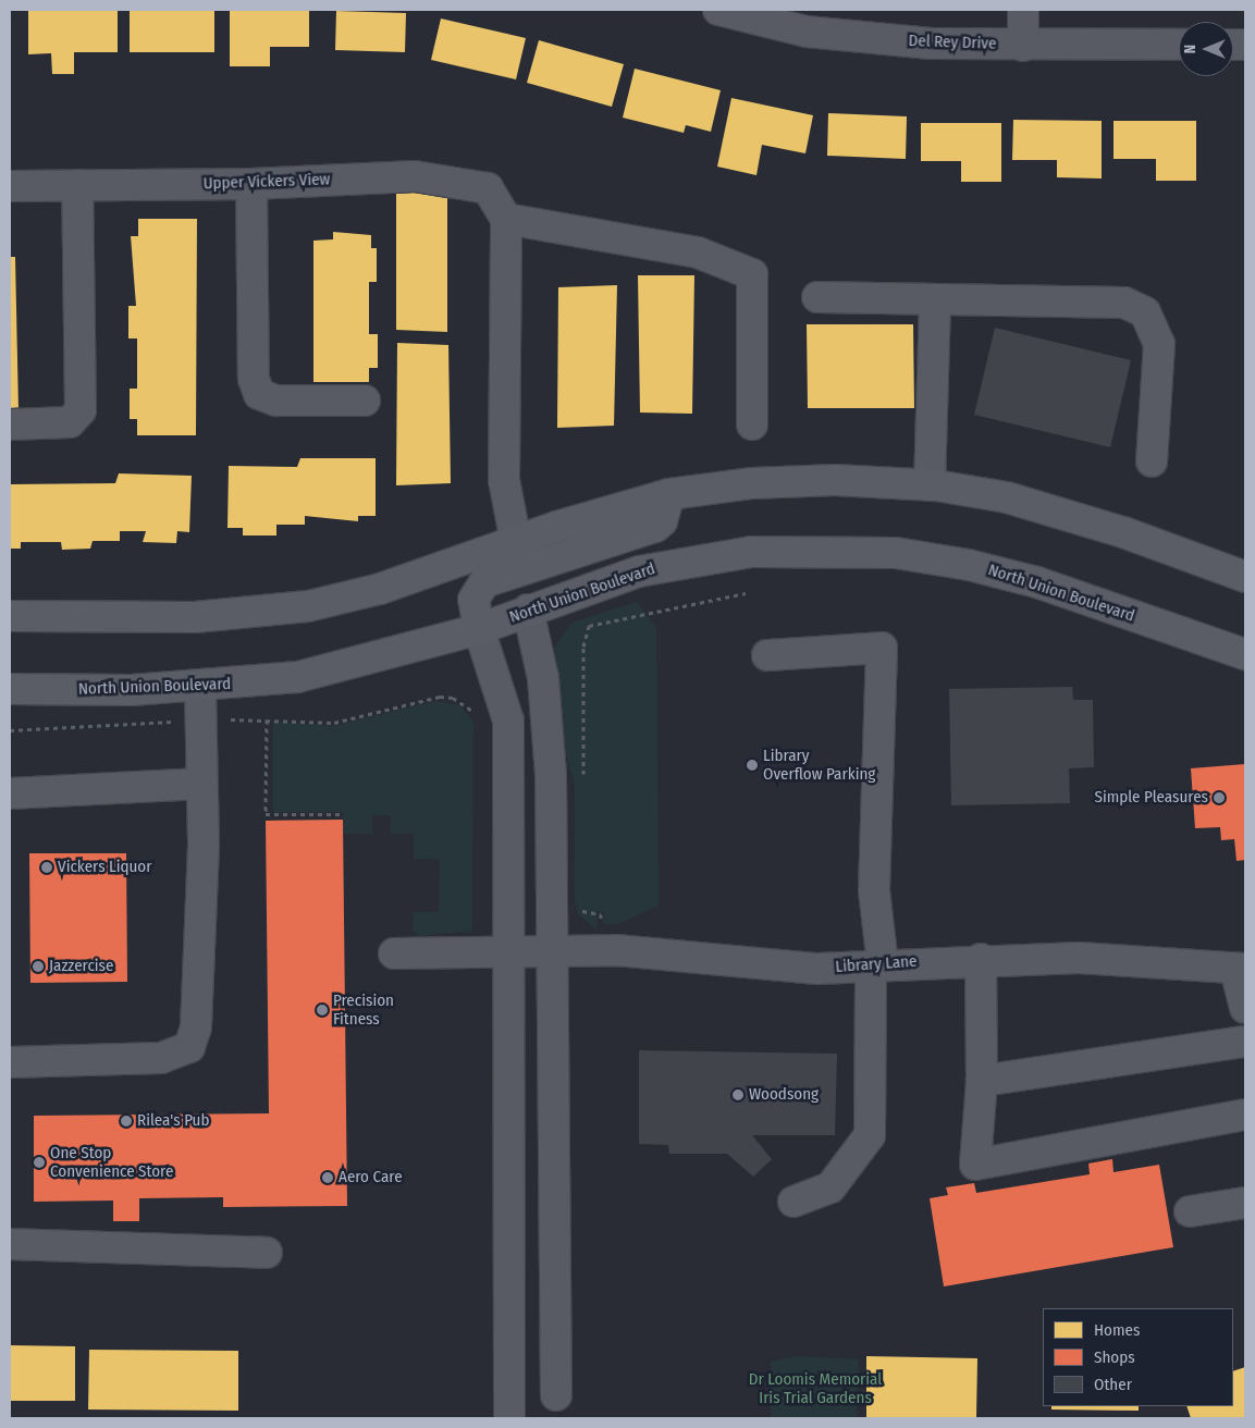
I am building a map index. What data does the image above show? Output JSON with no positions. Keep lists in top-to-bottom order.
{
  "streets": {
    "main road": ["North Union Boulevard"],
    "street": ["Del Rey Drive", "Upper Vickers View", "Library Lane"]
  },
  "parks": ["Dr Loomis Memorial Iris Trial Gardens"],
  "places": [
    "Library Overflow Parking",
    "Simple Pleasures",
    "Vickers Liquor",
    "Jazzercise",
    "Precision Fitness",
    "Woodsong",
    "Rilea's Pub",
    "One Stop Convenience Store",
    "Aero Care"
  ],
  "legend": ["Homes", "Shops", "Other"],
  "north": "left"
}
